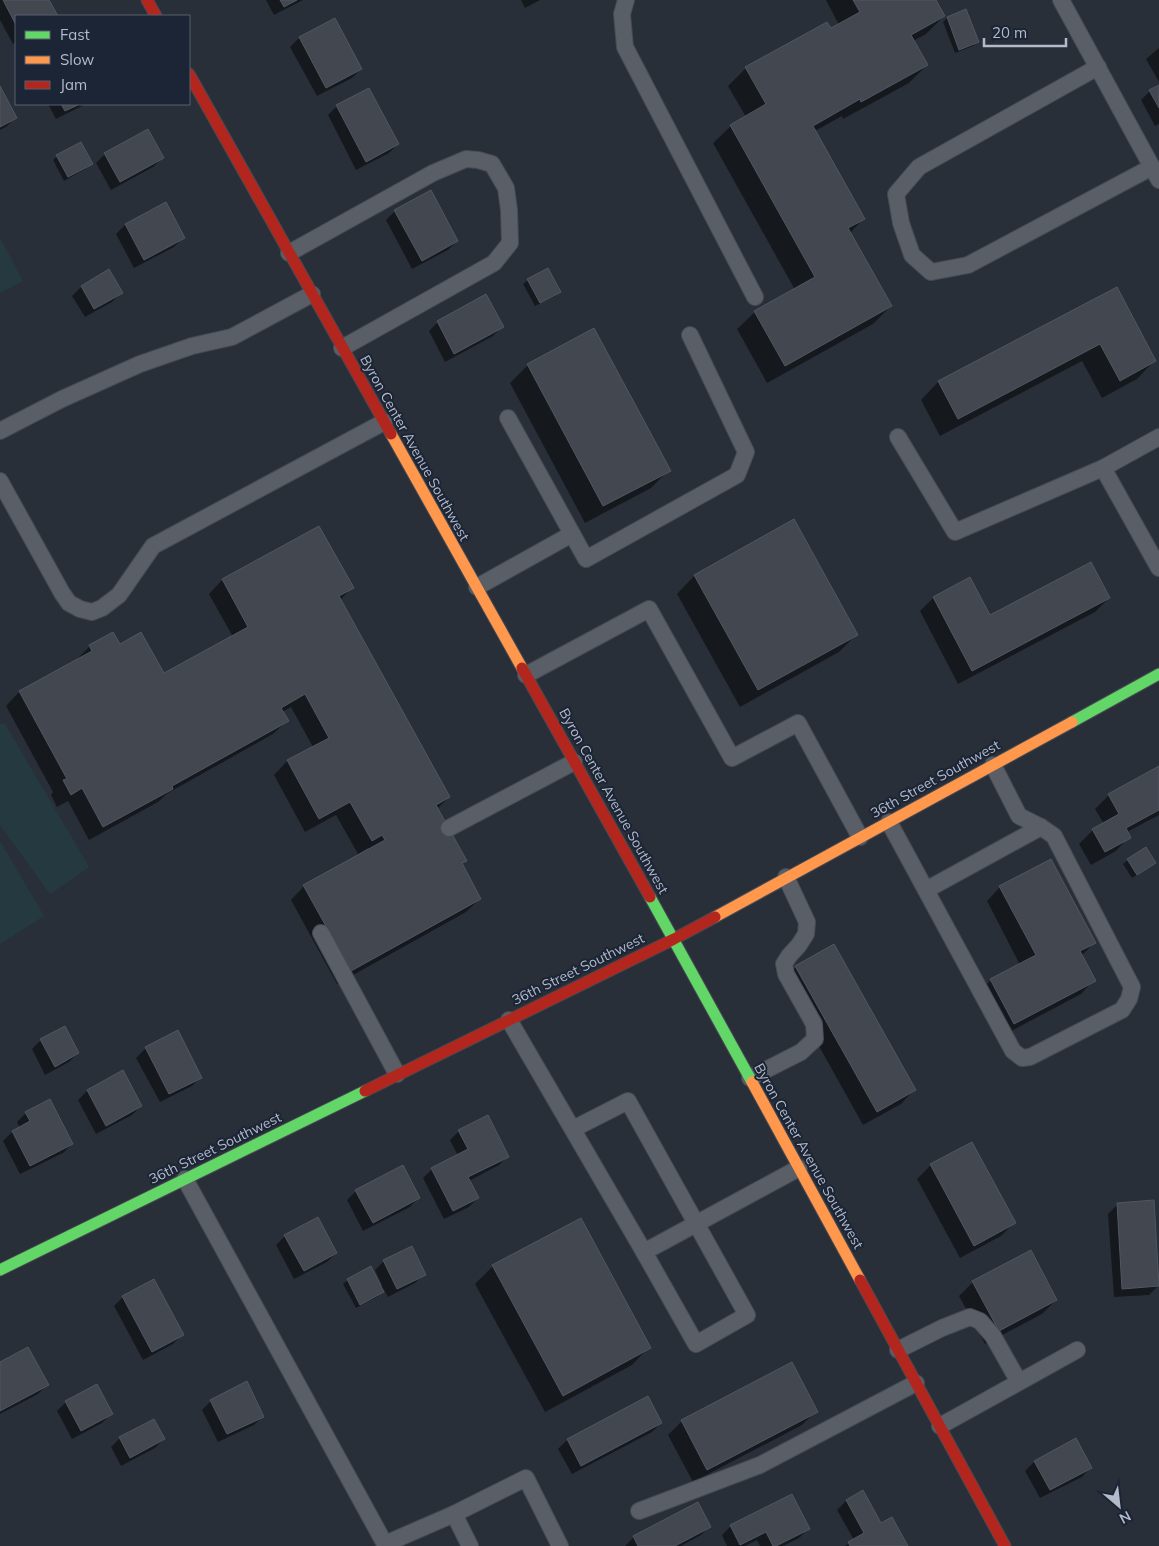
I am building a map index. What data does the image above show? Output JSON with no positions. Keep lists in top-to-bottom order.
{
  "streets": {
    "main road": ["Byron Center Avenue Southwest", "36th Street Southwest"]
  },
  "crossings": [
    ["Byron Center Avenue Southwest", "36th Street Southwest"]
  ],
  "legend": ["Fast", "Slow", "Jam"],
  "scale_bar": "20 m",
  "north": "bottom right"
}
